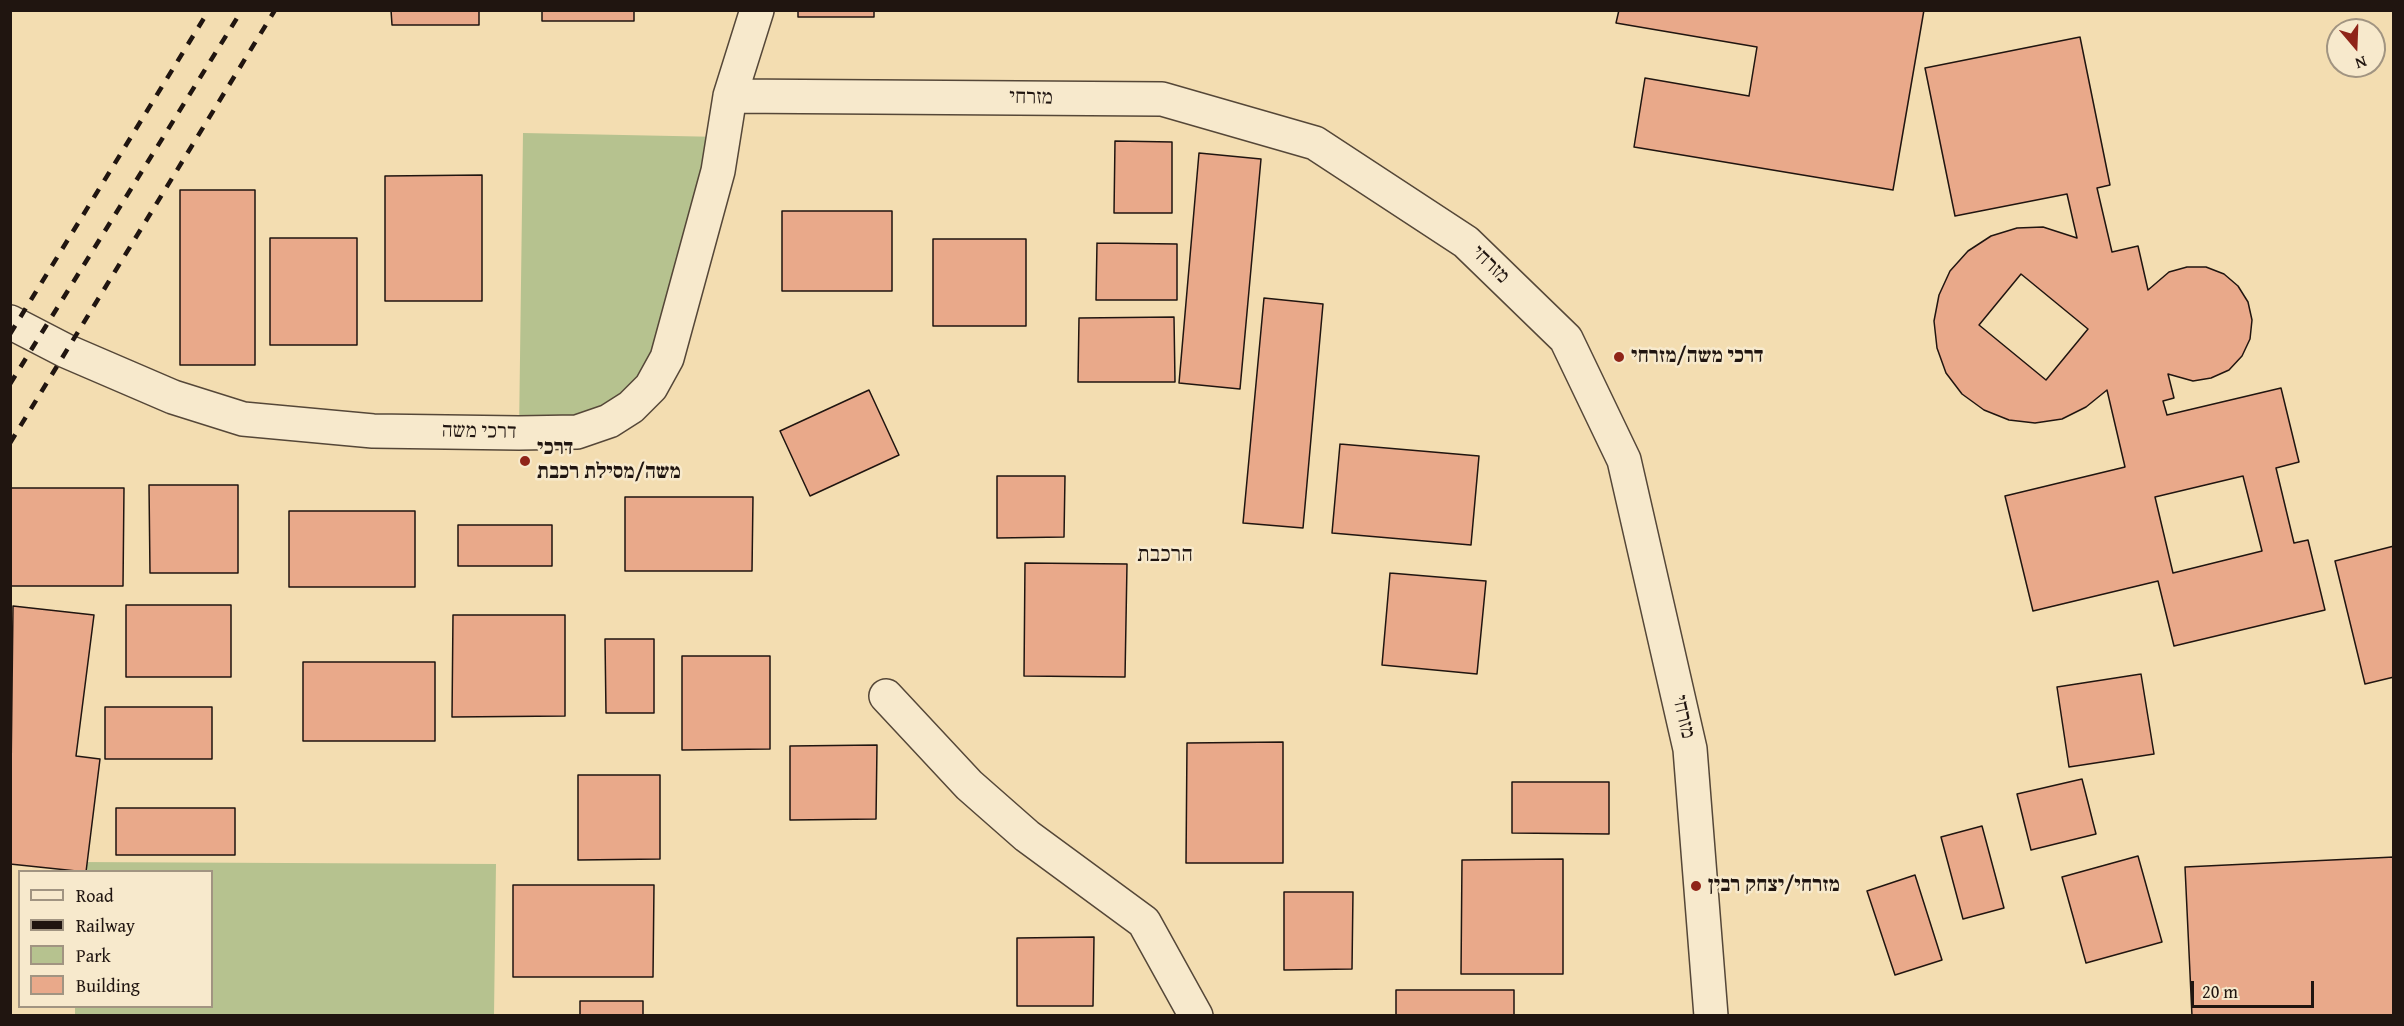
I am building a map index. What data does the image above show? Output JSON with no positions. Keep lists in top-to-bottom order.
{
  "streets": {
    "street": ["מזרחי", "דרכי משה"]
  },
  "crossings": [
    ["מזרחי", "דרכי משה"]
  ],
  "districts": ["הרכבת"],
  "places": ["דרכי משה/מזרחי", "דרכי משה/מסילת רכבת", "מזרחי/יצחק רבין"],
  "legend": [
    "Road",
    "Railway",
    "Park",
    "Building"
  ],
  "scale_bar": "20 m",
  "north": "bottom"
}
